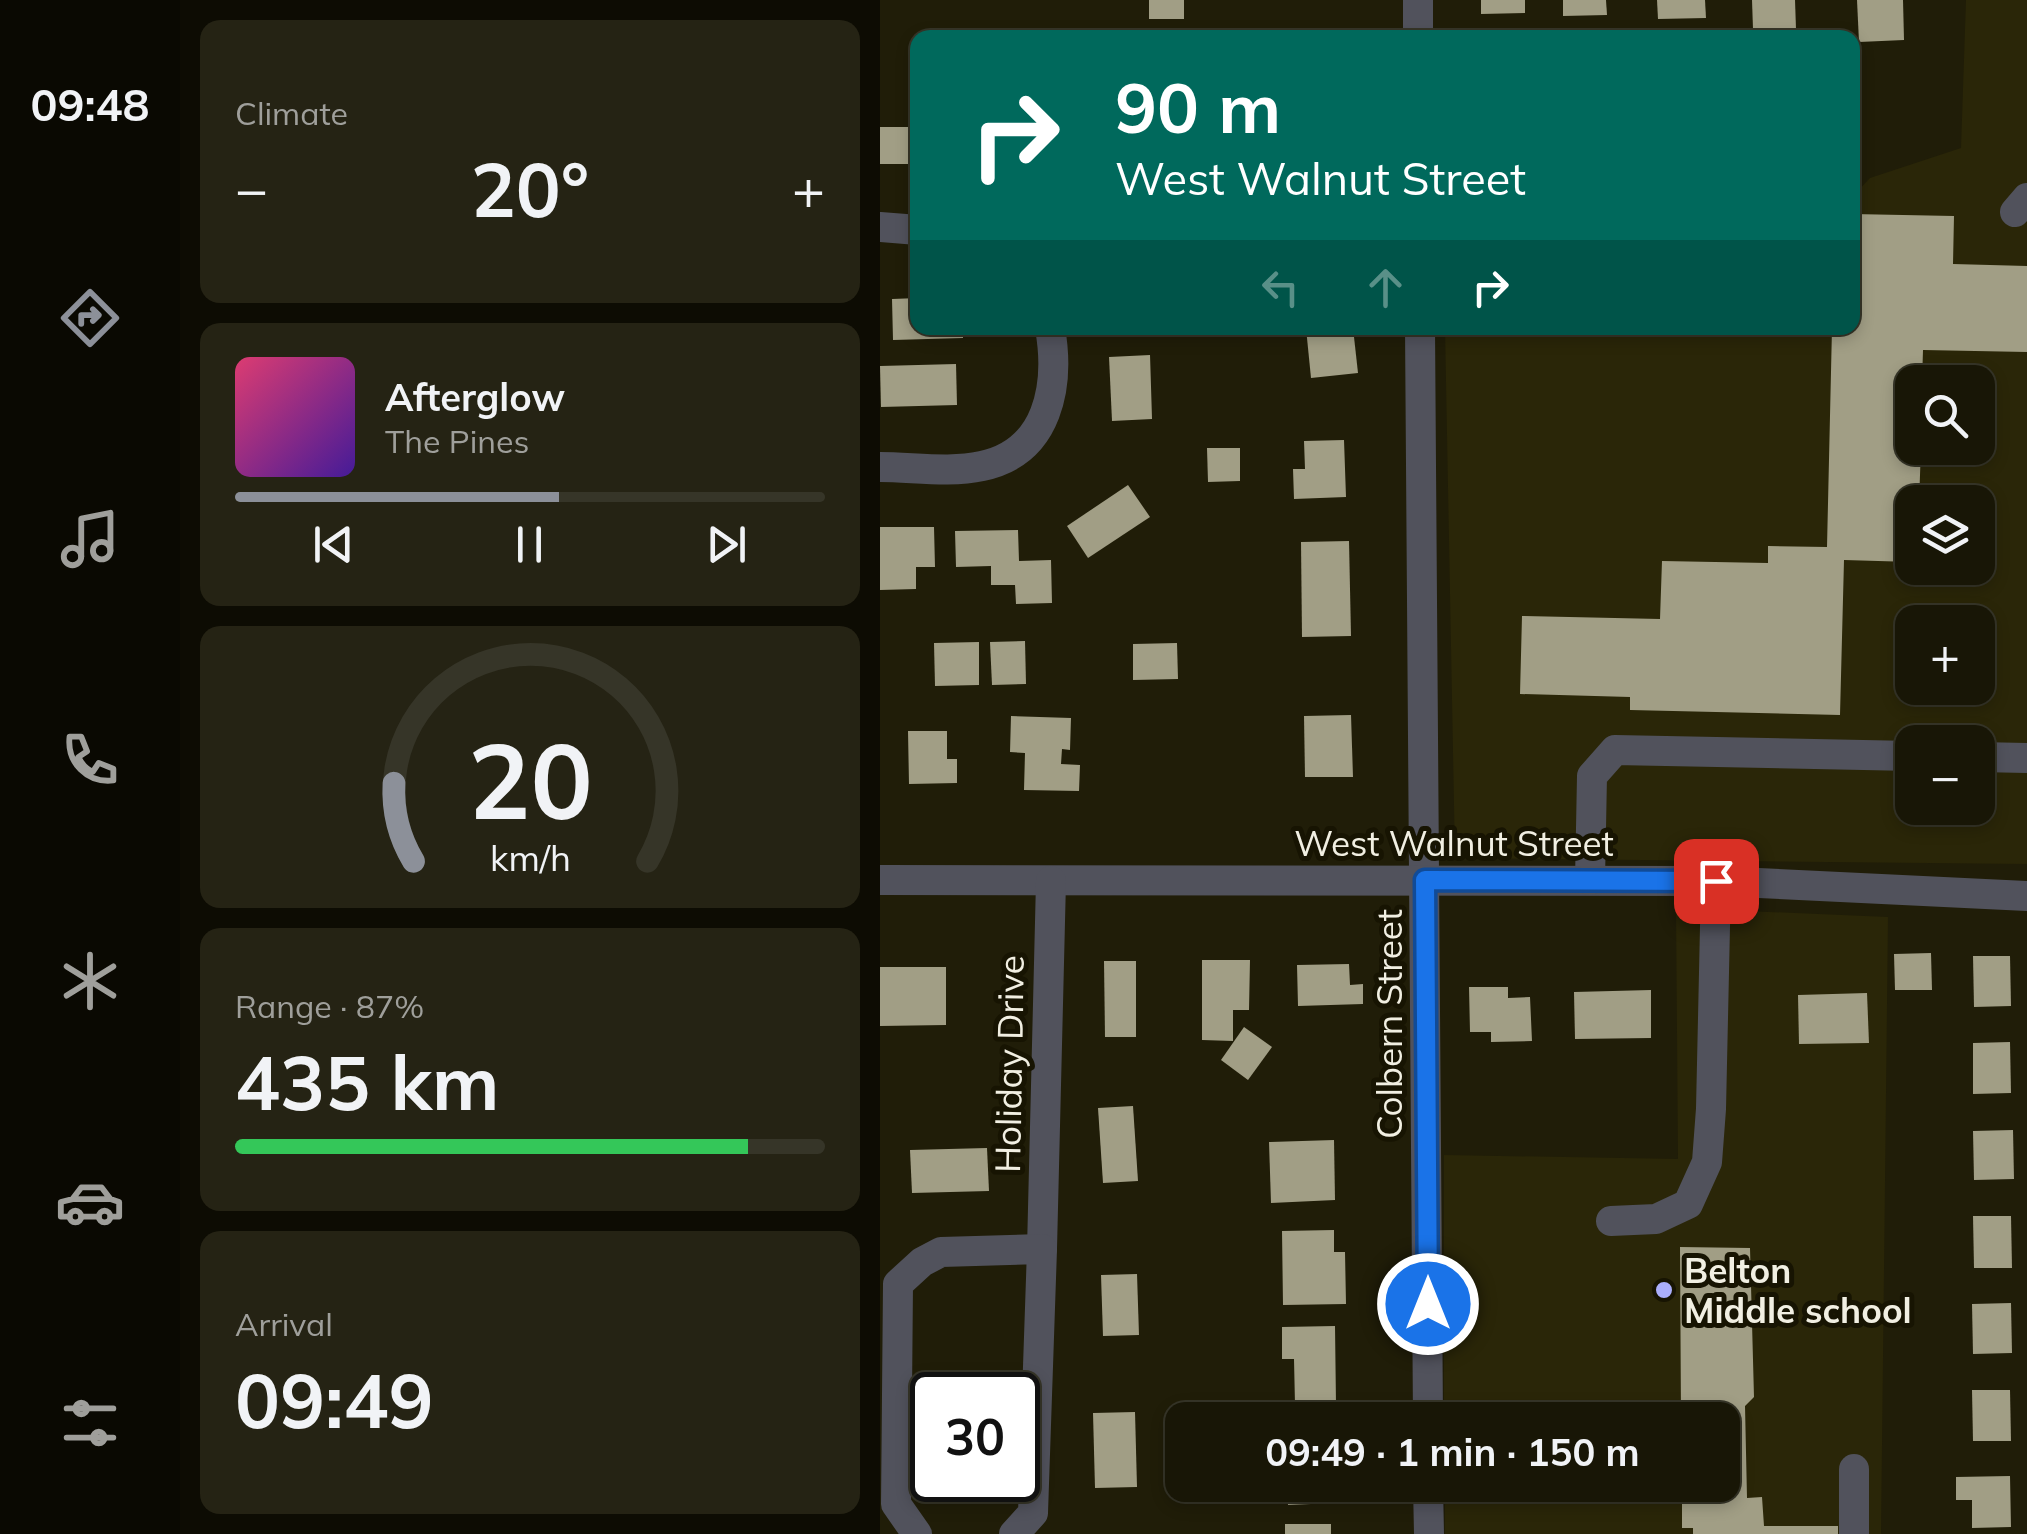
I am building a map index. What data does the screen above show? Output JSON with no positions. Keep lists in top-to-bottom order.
{
  "streets": {
    "street": ["West Walnut Street", "Colbern Street", "Holiday Drive"]
  },
  "crossings": [
    ["West Walnut Street", "Colbern Street"],
    ["West Walnut Street", "Holiday Drive"]
  ],
  "places": ["Belton Middle school"],
  "page": {
    "tabs": "09:48",
    "tile": [
      "Climate",
      ["Range · 87%", "435 km"],
      ["Arrival", "09:49"]
    ],
    "turn": ["90 m", "West Walnut Street"],
    "heat": ["−", "20°", "+"],
    "song": ["Afterglow", "The Pines"],
    "map_buttons": ["+", "−"],
    "limit": "30",
    "trip": "09:49 · 1 min · 150 m",
    "gauge": ["20", "km/h"]
  }
}
